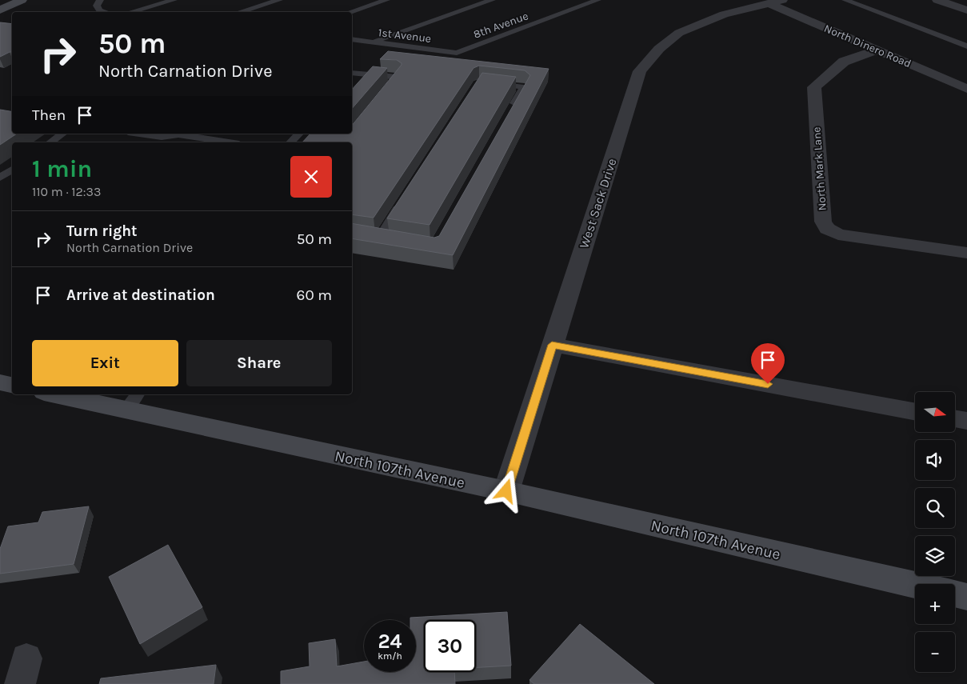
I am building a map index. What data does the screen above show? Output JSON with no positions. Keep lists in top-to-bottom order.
{
  "streets": {
    "main road": ["North 107th Avenue"],
    "street": ["North Dinero Road", "North Mark Lane", "West Sack Drive"],
    "lane": ["8th Avenue", "1st Avenue"]
  },
  "crossings": [
    ["8th Avenue", "1st Avenue"],
    ["North Dinero Road", "North Mark Lane"],
    ["North Dinero Road", "West Sack Drive"],
    ["West Sack Drive", "North 107th Avenue"]
  ],
  "north": "right",
  "page": {
    "turn": ["50 m", "North Carnation Drive"],
    "then": "Then",
    "heading": ["1 min", "110 m · 12:33"],
    "list": [
      {
        "name": "Turn right",
        "note": "North Carnation Drive",
        "value": "50 m"
      },
      {
        "name": "Arrive at destination",
        "value": "60 m"
      }
    ],
    "buttons": ["Exit", "Share"],
    "map_buttons": ["+", "−"],
    "speed": "24 km/h",
    "limit": "30"
  }
}
